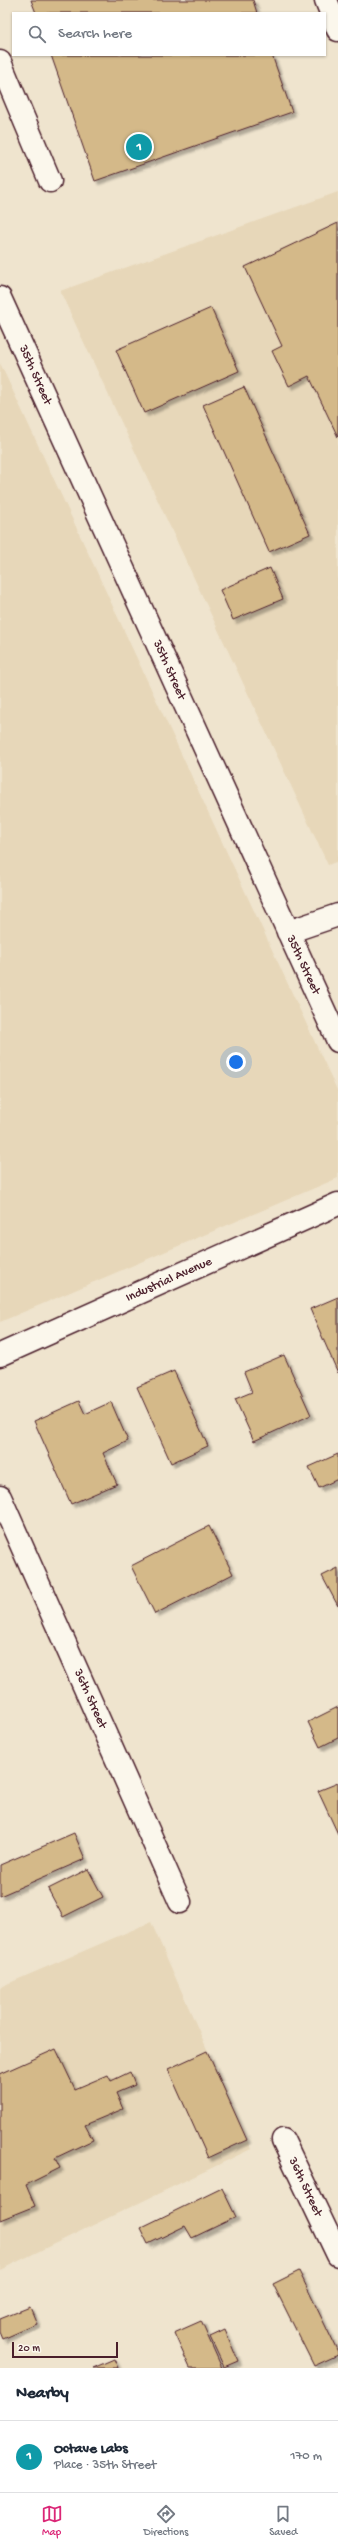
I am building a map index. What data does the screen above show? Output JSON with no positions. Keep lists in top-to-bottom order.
{
  "streets": {
    "street": ["35th Street", "Industrial Avenue", "36th Street"]
  },
  "scale_bar": "20 m",
  "page": {
    "search": "Search here",
    "pins": "1",
    "scale": "20 m",
    "heading": "Nearby",
    "list": [
      {
        "mark": "1",
        "name": "Octave Labs",
        "note": "Place · 35th Street",
        "value": "170 m"
      }
    ],
    "nav": ["Map", "Directions", "Saved"]
  }
}
